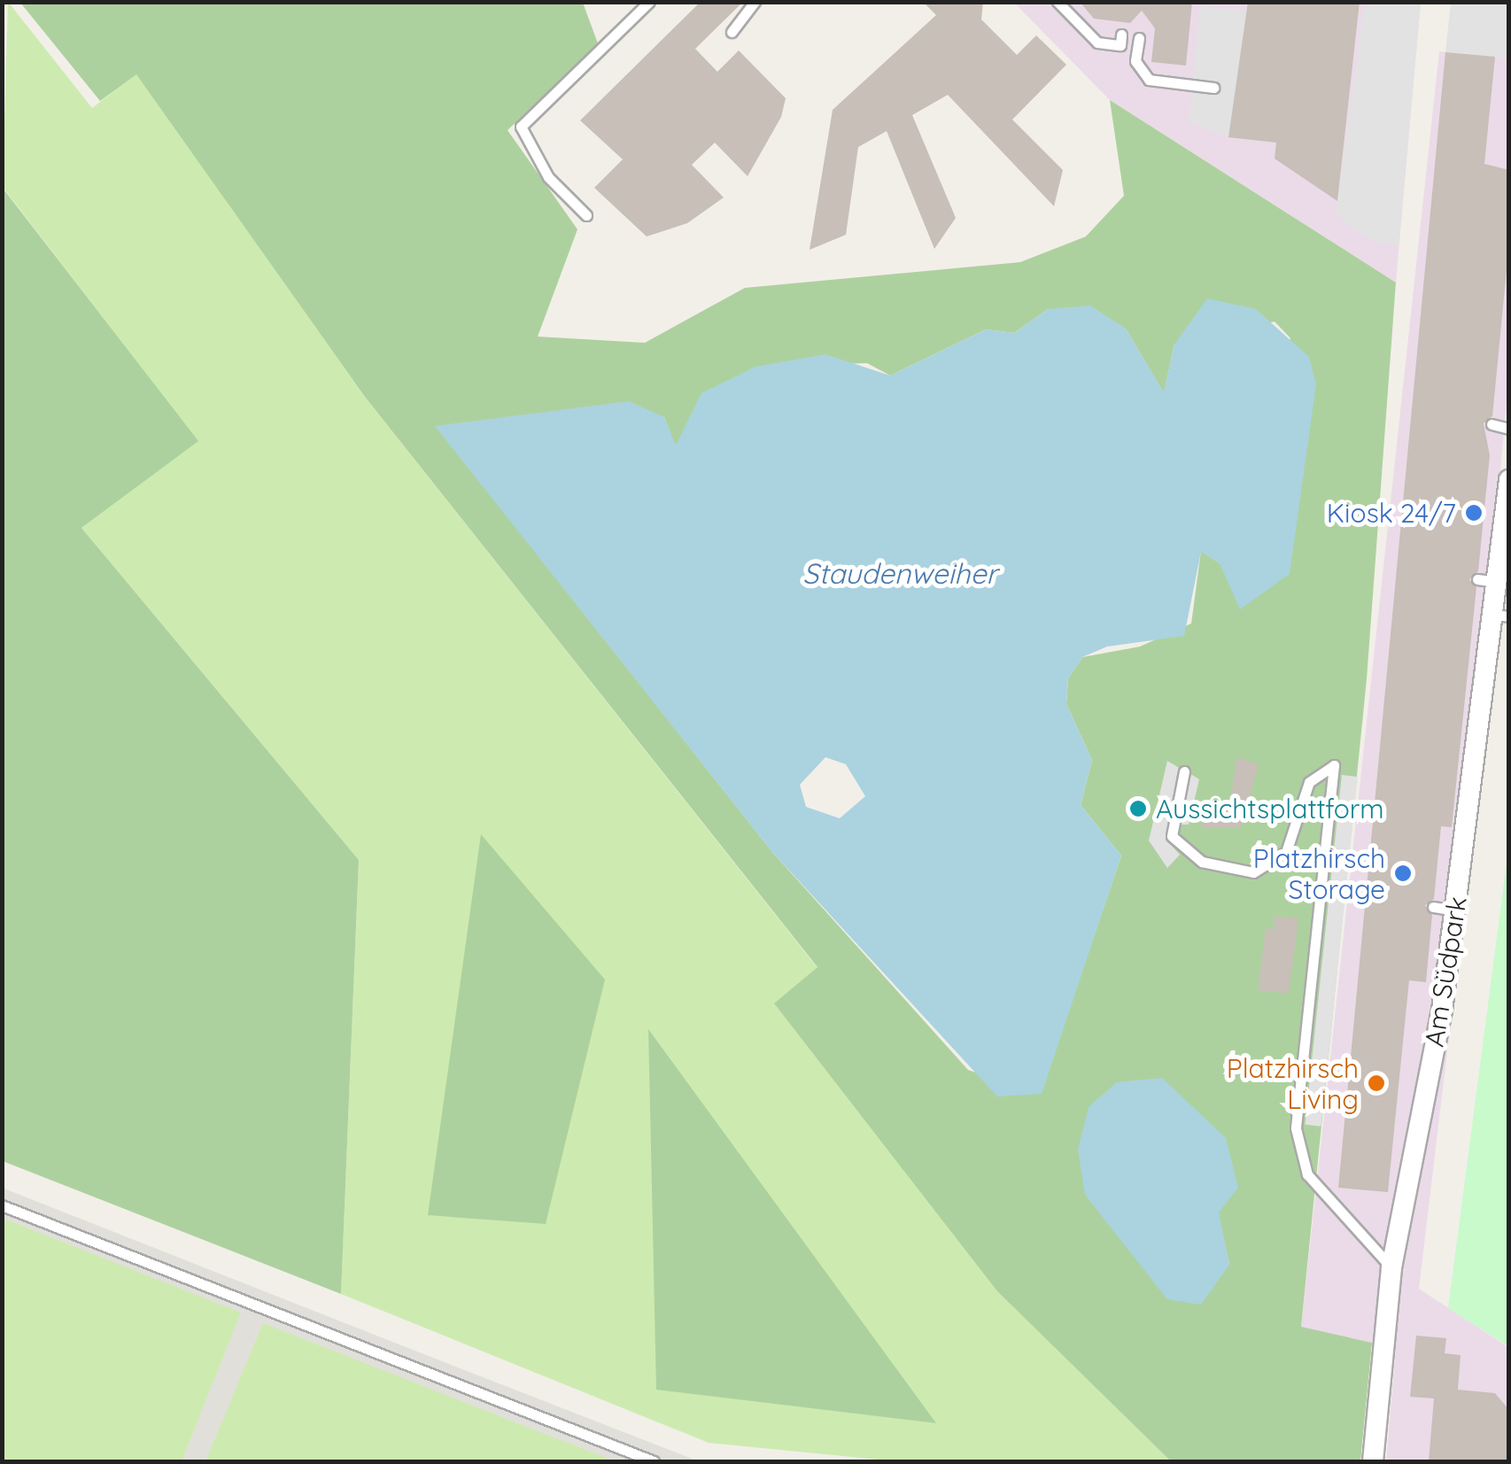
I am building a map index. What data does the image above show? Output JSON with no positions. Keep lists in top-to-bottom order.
{
  "streets": {
    "street": ["Am Südpark"]
  },
  "water": ["Staudenweiher"],
  "places": [
    "Kiosk 24/7",
    "Aussichtsplattform",
    "Platzhirsch Storage",
    "Platzhirsch Living"
  ]
}
